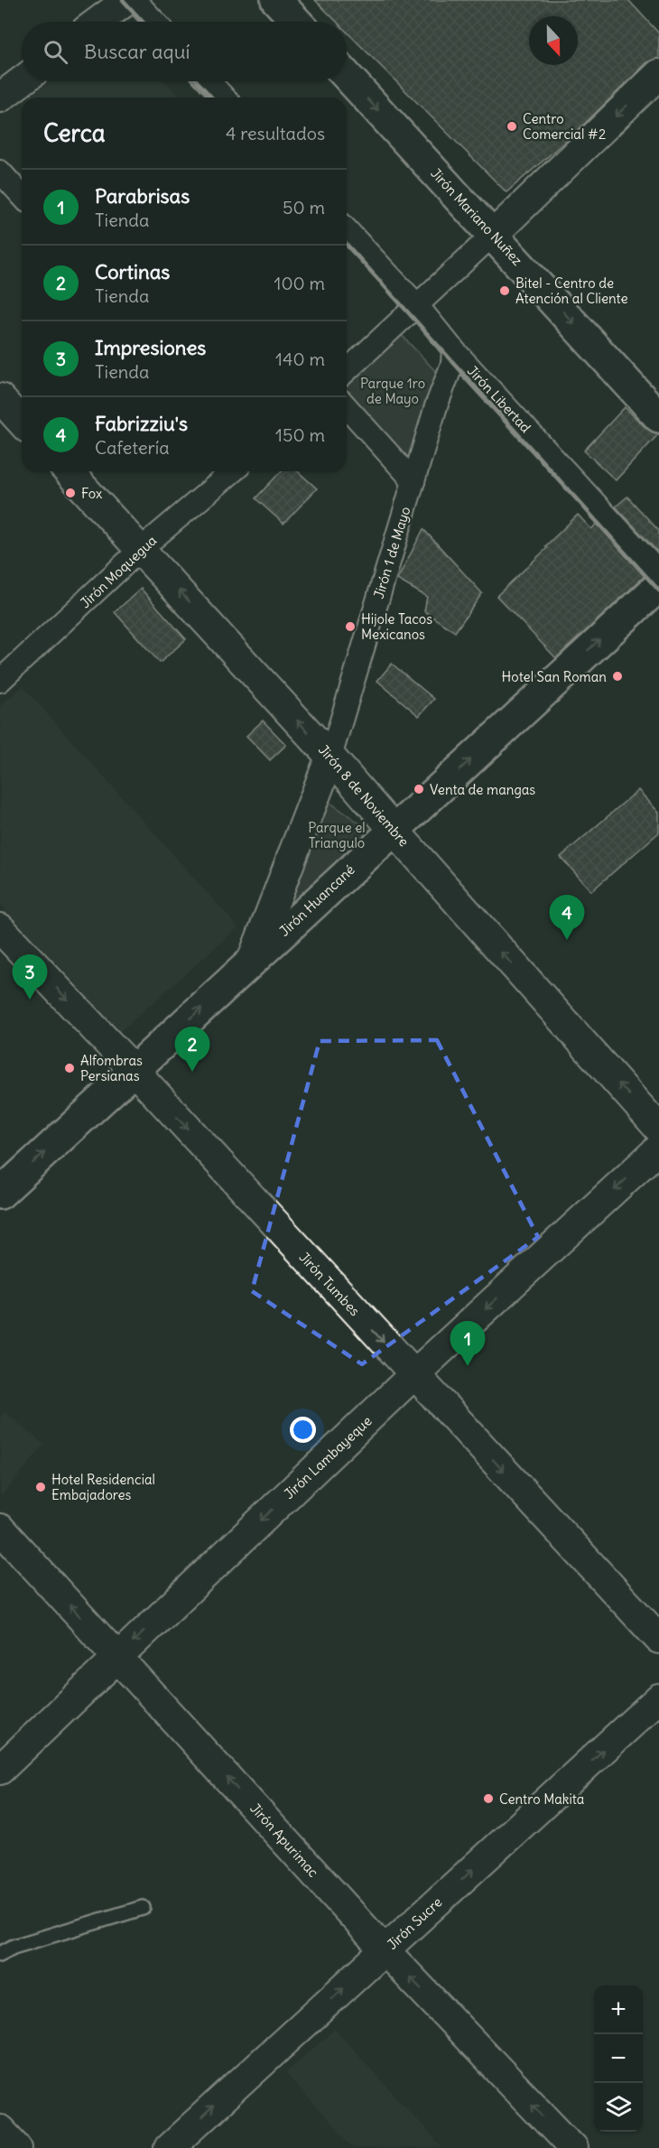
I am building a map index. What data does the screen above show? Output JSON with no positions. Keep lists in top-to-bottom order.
{
  "streets": {
    "street": [
      "Jirón Mariano Nuñez",
      "Jirón Libertad",
      "Jirón 1 de Mayo",
      "Jirón Moquegua",
      "Jirón 8 de Noviembre",
      "Jirón Huancané",
      "Jirón Tumbes",
      "Jirón Lambayeque",
      "Jirón Apurimac",
      "Jirón Sucre"
    ]
  },
  "crossings": [
    ["Jirón Libertad", "Jirón 1 de Mayo"],
    ["Jirón Libertad", "Jirón Huancané"],
    ["Jirón 1 de Mayo", "Jirón 8 de Noviembre"],
    ["Jirón Moquegua", "Jirón 8 de Noviembre"],
    ["Jirón 8 de Noviembre", "Jirón Huancané"],
    ["Jirón Huancané", "Jirón Tumbes"],
    ["Jirón Tumbes", "Jirón Lambayeque"],
    ["Jirón Lambayeque", "Jirón Apurimac"],
    ["Jirón Apurimac", "Jirón Sucre"]
  ],
  "one_way": [
    "Jirón Mariano Nuñez",
    "Jirón 8 de Noviembre",
    "Jirón Huancané",
    "Jirón Tumbes",
    "Jirón Lambayeque",
    "Jirón Apurimac",
    "Jirón Sucre"
  ],
  "parks": ["Parque 1ro de Mayo", "Parque el Triangulo"],
  "places": [
    "Centro Comercial #2",
    "Bitel - Centro de Atención al Cliente",
    "Fox",
    "Hijole Tacos Mexicanos",
    "Hotel San Roman",
    "Venta de mangas",
    "Alfombras Persianas",
    "Hotel Residencial Embajadores",
    "Centro Makita"
  ],
  "north": "bottom",
  "page": {
    "search": "Buscar aquí",
    "heading": ["Cerca", "4 resultados"],
    "list": [
      {
        "mark": "1",
        "name": "Parabrisas",
        "note": "Tienda",
        "value": "50 m"
      },
      {
        "mark": "2",
        "name": "Cortinas",
        "note": "Tienda",
        "value": "100 m"
      },
      {
        "mark": "3",
        "name": "Impresiones",
        "note": "Tienda",
        "value": "140 m"
      },
      {
        "mark": "4",
        "name": "Fabrizziu's",
        "note": "Cafetería",
        "value": "150 m"
      }
    ],
    "pins": [
      "4",
      "3",
      "2",
      "1"
    ],
    "map_buttons": ["+", "−"]
  }
}
